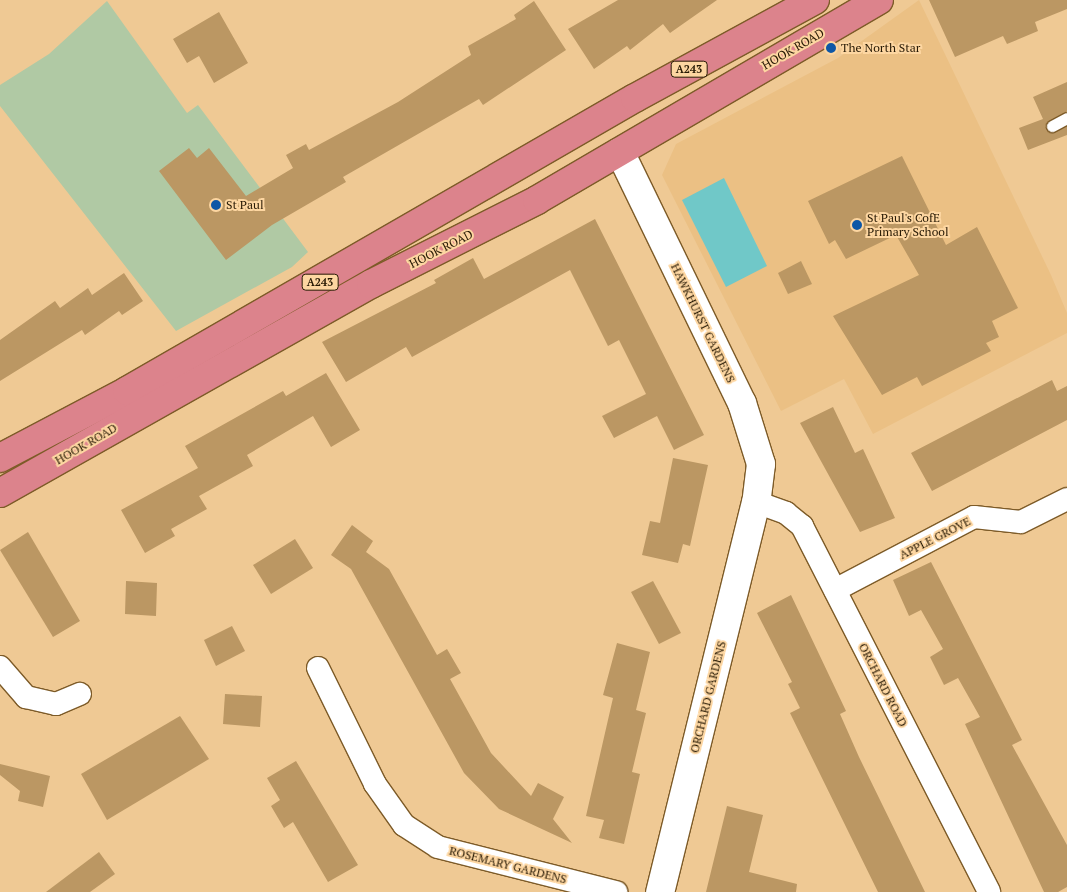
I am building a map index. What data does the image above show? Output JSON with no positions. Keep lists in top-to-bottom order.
{
  "streets": {
    "highway": ["HOOK ROAD", "A243"],
    "street": [
      "HAWKHURST GARDENS",
      "APPLE GROVE",
      "ORCHARD ROAD",
      "ORCHARD GARDENS",
      "ROSEMARY GARDENS"
    ]
  },
  "crossings": [
    ["HOOK ROAD", "HAWKHURST GARDENS"],
    ["HAWKHURST GARDENS", "ORCHARD ROAD"],
    ["HAWKHURST GARDENS", "ORCHARD GARDENS"],
    ["APPLE GROVE", "ORCHARD ROAD"],
    ["ORCHARD ROAD", "ORCHARD GARDENS"]
  ],
  "places": ["The North Star", "St Paul", "St Paul's CofE Primary School"]
}
